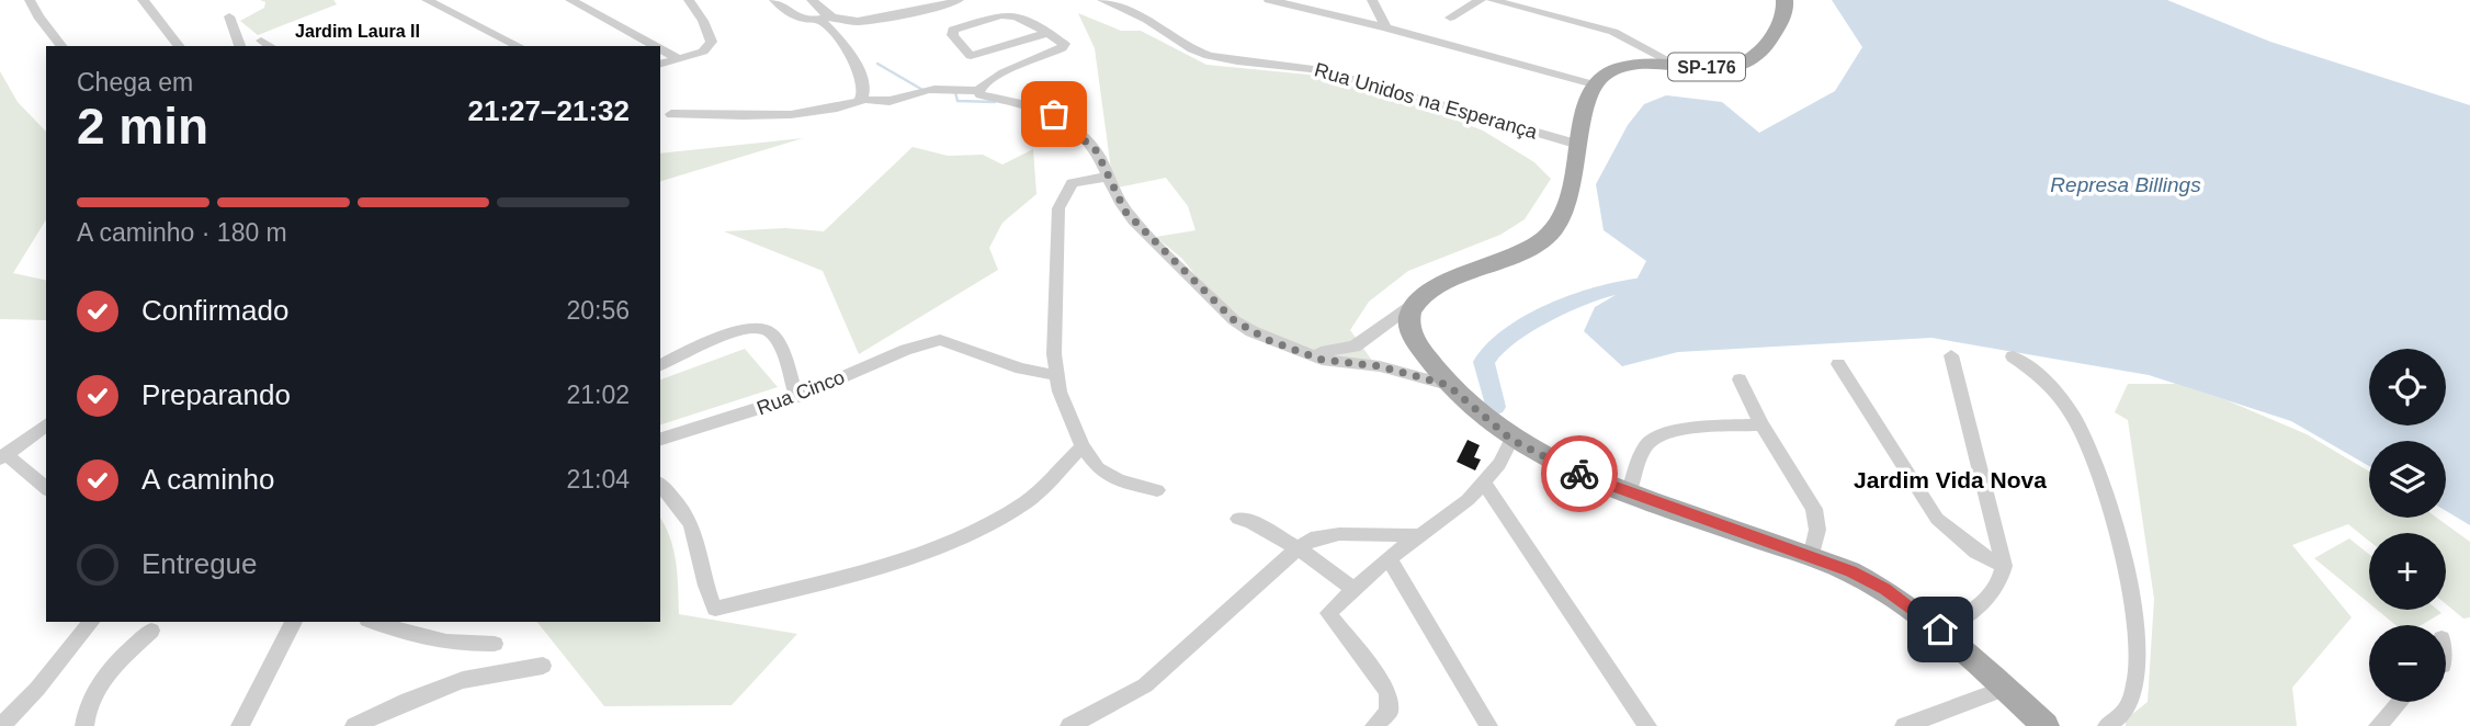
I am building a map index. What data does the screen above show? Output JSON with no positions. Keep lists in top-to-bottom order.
{
  "streets": {
    "main road": ["SP-176"],
    "street": ["Rua Unidos na Esperança", "Rua Cinco"]
  },
  "districts": ["Jardim Laura II", "Jardim Vida Nova"],
  "water": ["Represa Billings"],
  "page": {
    "heading": ["2 min", "Chega em", "21:27–21:32"],
    "bar": "A caminho · 180 m",
    "list": [
      ["Confirmado", "20:56"],
      ["Preparando", "21:02"],
      ["A caminho", "21:04"],
      "Entregue"
    ],
    "map_buttons": ["+", "−"]
  }
}
